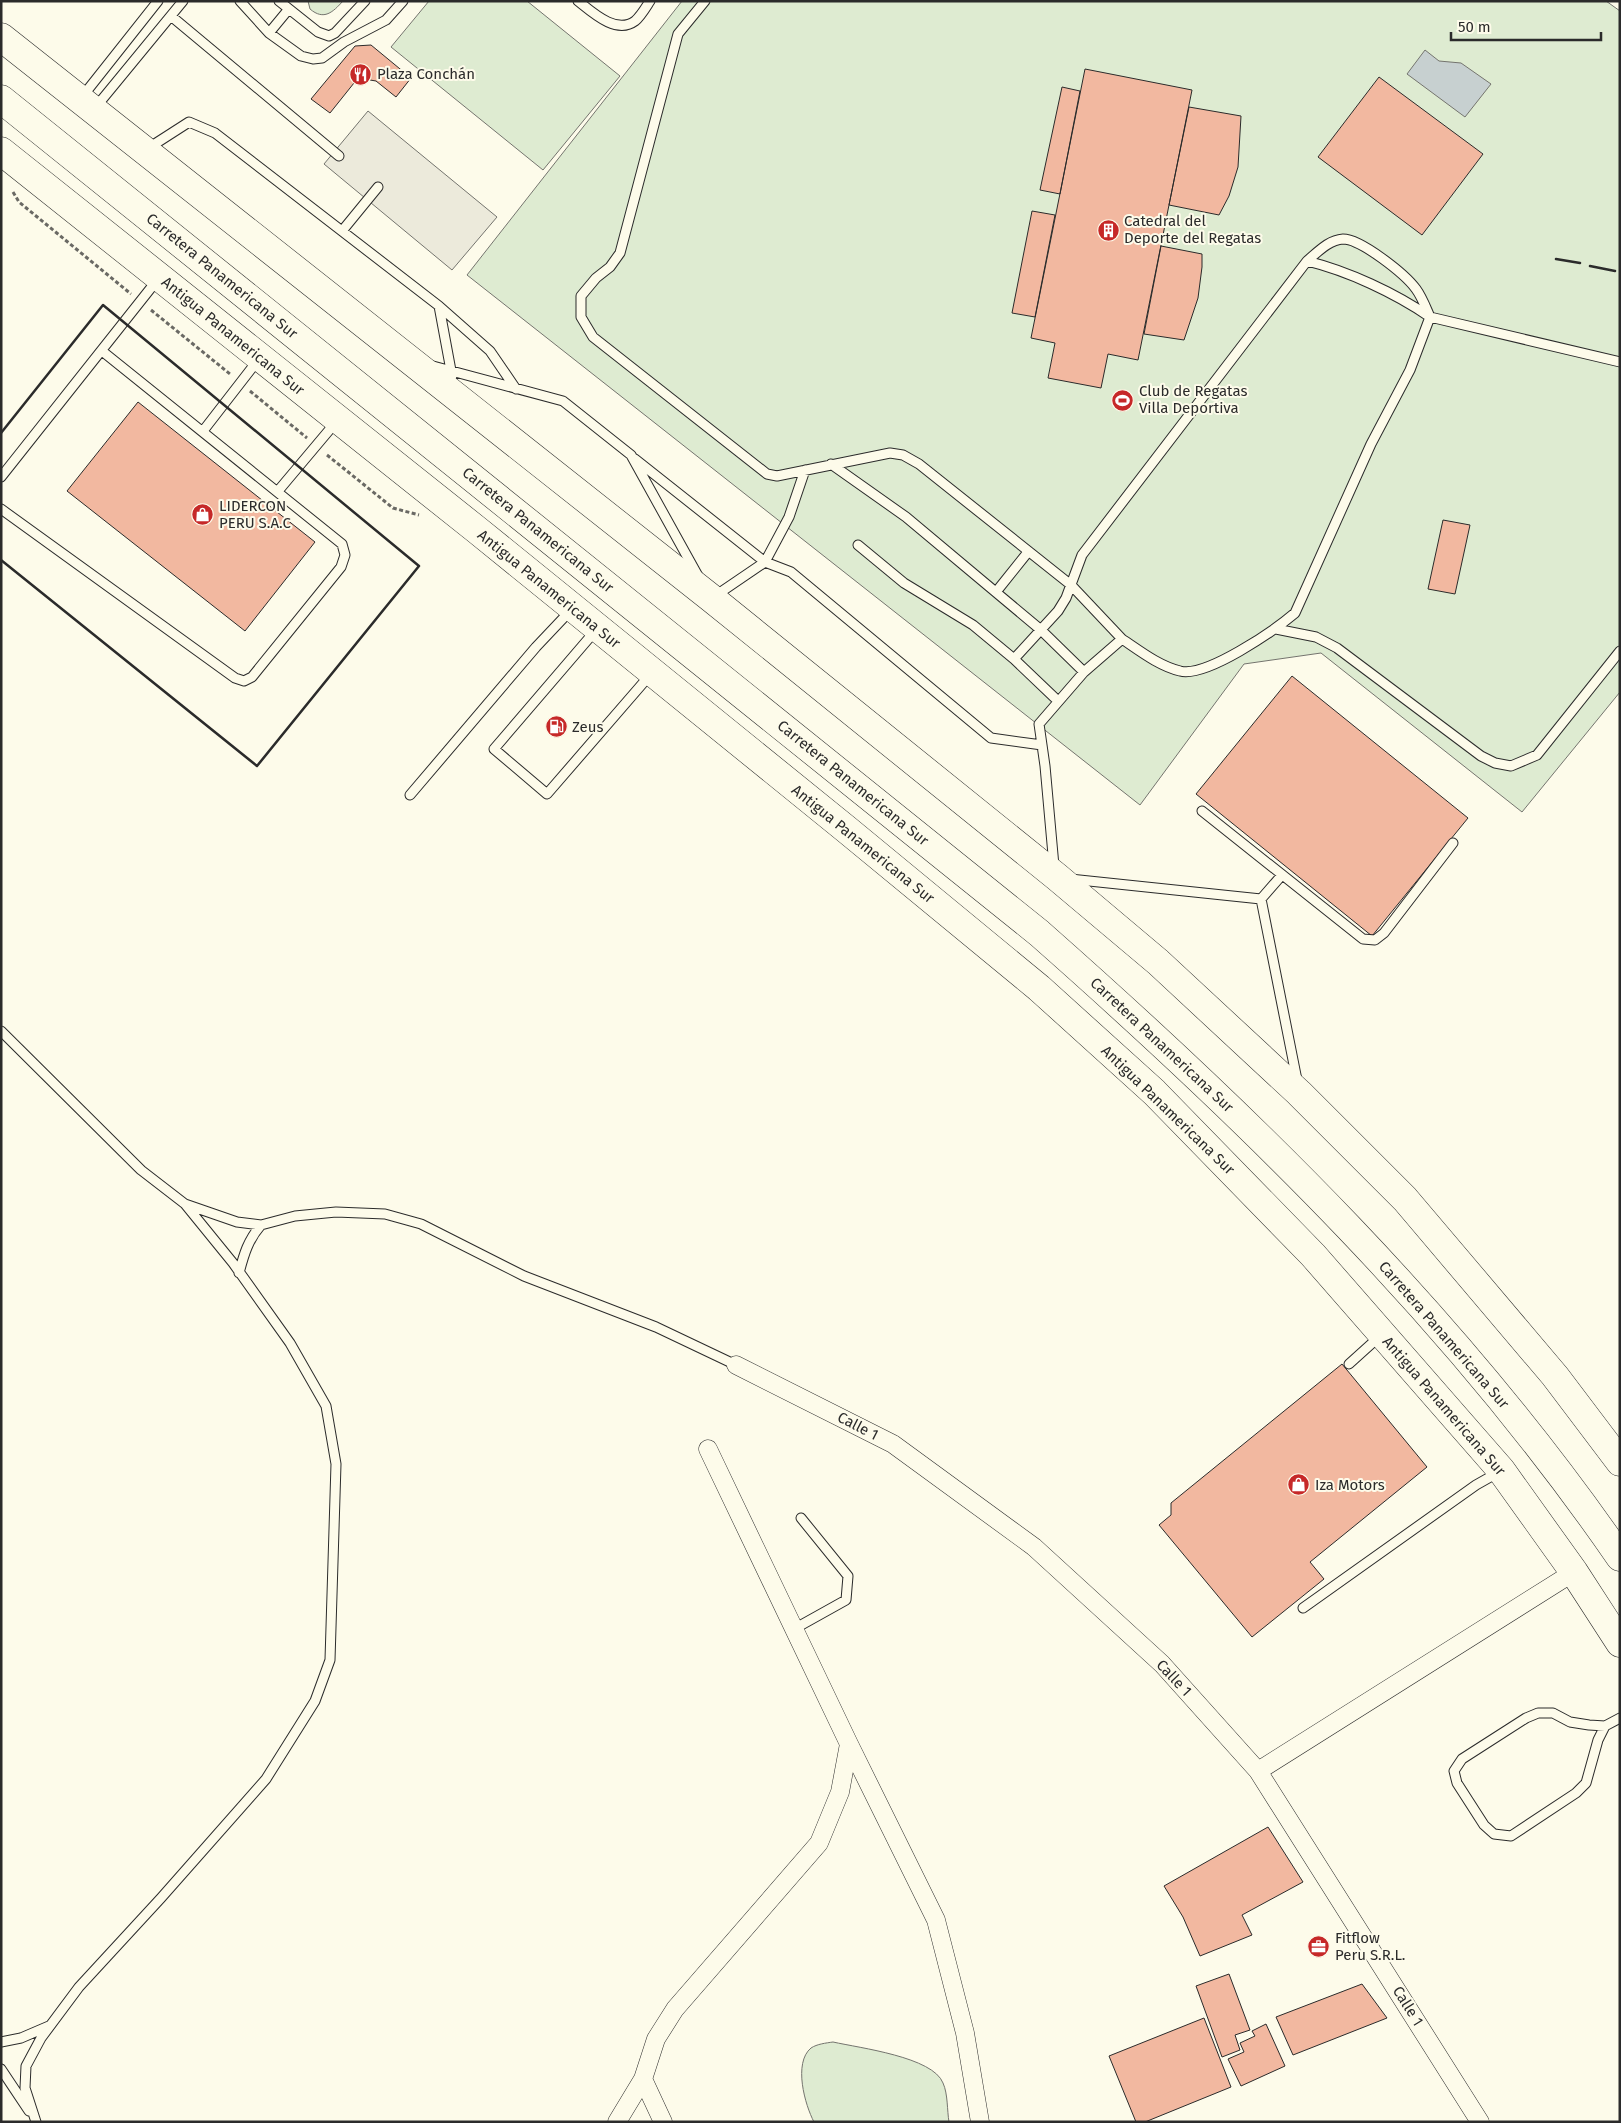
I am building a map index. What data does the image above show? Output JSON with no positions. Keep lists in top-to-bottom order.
{
  "streets": {
    "main road": ["Carretera Panamericana Sur", "Antigua Panamericana Sur"],
    "street": ["Calle 1"]
  },
  "places": {
    "restaurant": ["Plaza Conchán"],
    "building": ["Catedral del Deporte del Regatas"],
    "sports": ["Club de Regatas Villa Deportiva"],
    "shop": ["LIDERCON PERU S.A.C", "Iza Motors"],
    "fuel station": ["Zeus"],
    "office": ["Fitflow Peru S.R.L."]
  },
  "scale_bar": "50 m"
}
